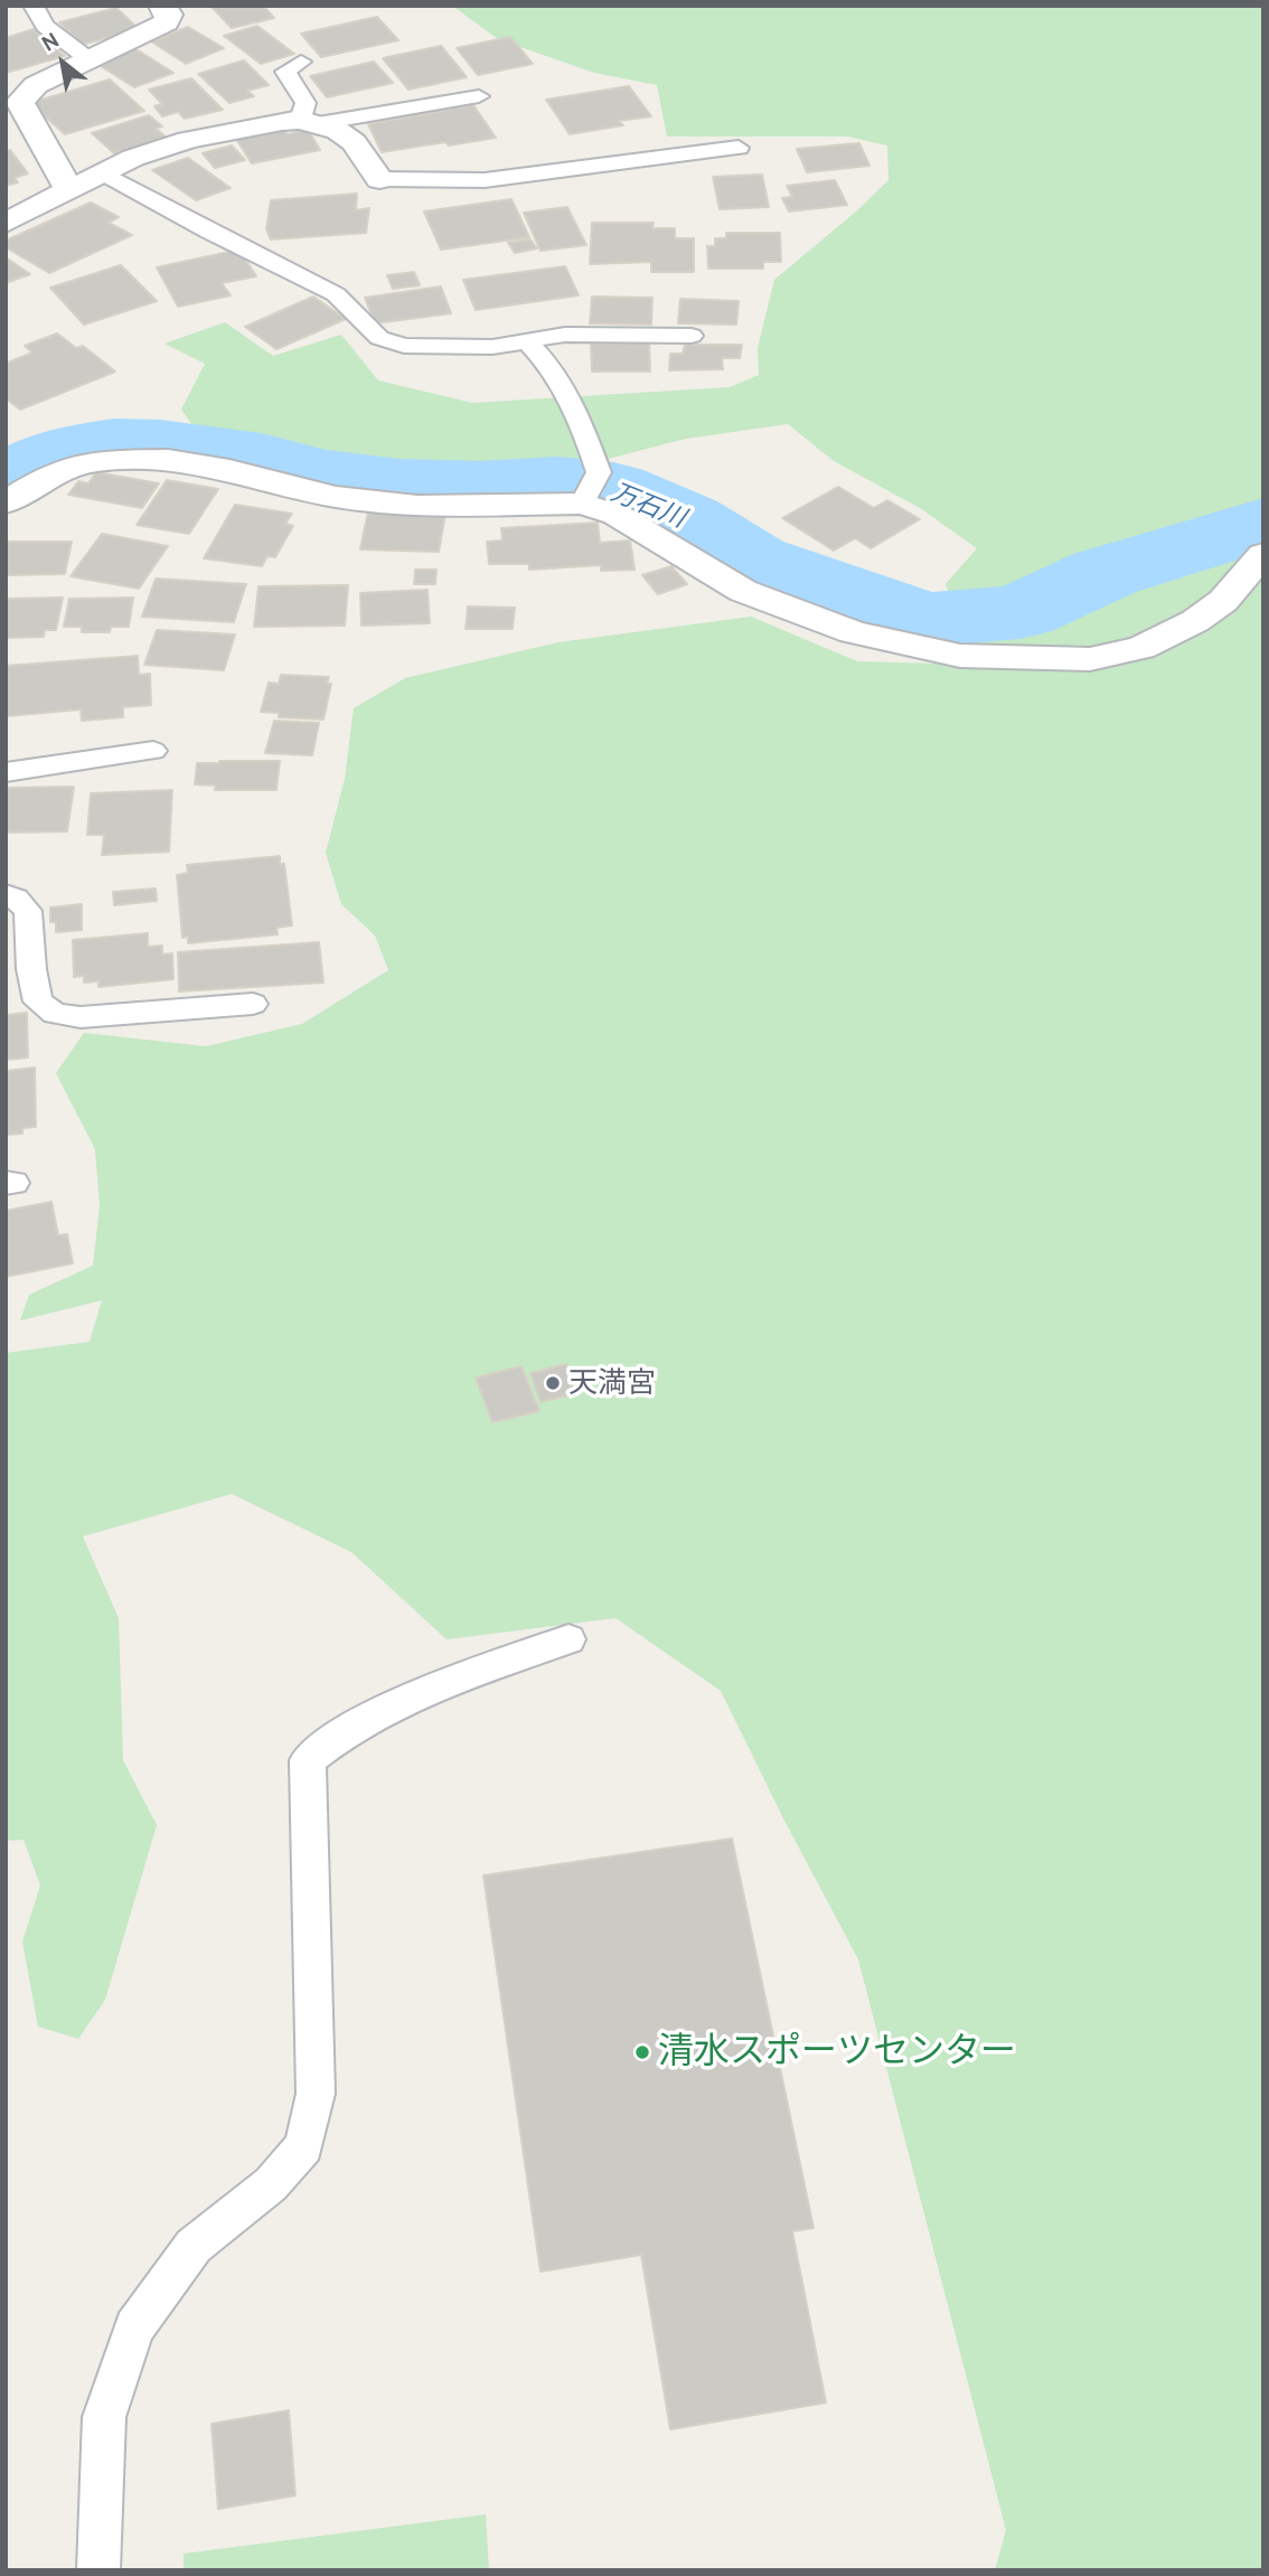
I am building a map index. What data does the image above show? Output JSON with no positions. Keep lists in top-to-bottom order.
{
  "water": ["万石川"],
  "places": ["天満宮", "清水スポーツセンター"],
  "north": "top left"
}
